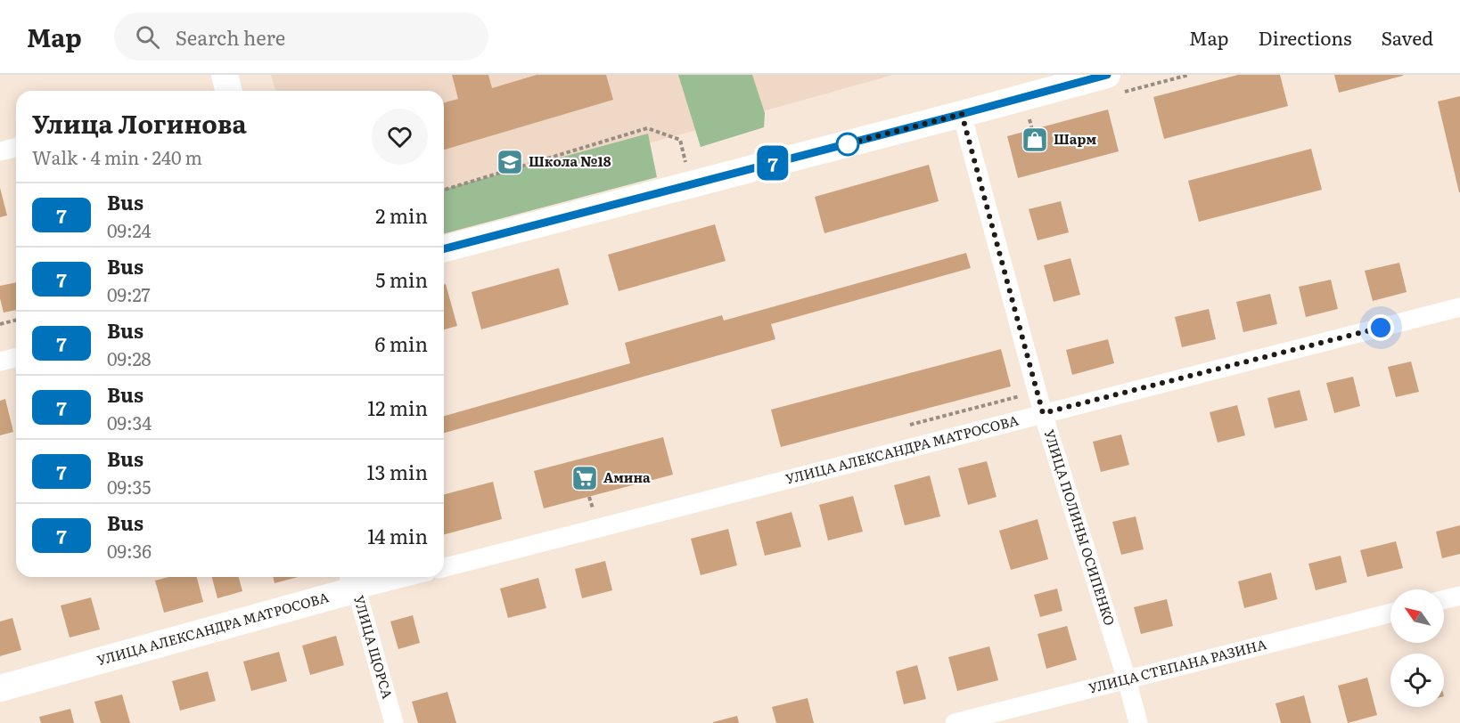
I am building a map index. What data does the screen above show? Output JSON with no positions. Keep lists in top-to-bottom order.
{
  "streets": {
    "street": [
      "УЛИЦА АЛЕКСАНДРА МАТРОСОВА",
      "УЛИЦА ПОЛИНЫ ОСИПЕНКО",
      "УЛИЦА ЩОРСА",
      "УЛИЦА СТЕПАНА РАЗИНА"
    ]
  },
  "crossings": [
    ["УЛИЦА АЛЕКСАНДРА МАТРОСОВА", "УЛИЦА ПОЛИНЫ ОСИПЕНКО"],
    ["УЛИЦА АЛЕКСАНДРА МАТРОСОВА", "УЛИЦА ЩОРСА"],
    ["УЛИЦА ПОЛИНЫ ОСИПЕНКО", "УЛИЦА СТЕПАНА РАЗИНА"]
  ],
  "places": {
    "shop": ["Шарм"],
    "school or university": ["Школа №18"],
    "supermarket": ["Амина"]
  },
  "lines": ["bus line 7"],
  "north": "top left",
  "page": {
    "header": "Map",
    "search": "Search here",
    "nav": ["Map", "Directions", "Saved"],
    "on_map": "7",
    "heading": ["Улица Логинова", "Walk · 4 min · 240 m"],
    "list": [
      {
        "mark": "7",
        "name": "Bus",
        "note": "09:24",
        "value": "2 min"
      },
      {
        "mark": "7",
        "name": "Bus",
        "note": "09:27",
        "value": "5 min"
      },
      {
        "mark": "7",
        "name": "Bus",
        "note": "09:28",
        "value": "6 min"
      },
      {
        "mark": "7",
        "name": "Bus",
        "note": "09:34",
        "value": "12 min"
      },
      {
        "mark": "7",
        "name": "Bus",
        "note": "09:35",
        "value": "13 min"
      },
      {
        "mark": "7",
        "name": "Bus",
        "note": "09:36",
        "value": "14 min"
      }
    ]
  }
}
